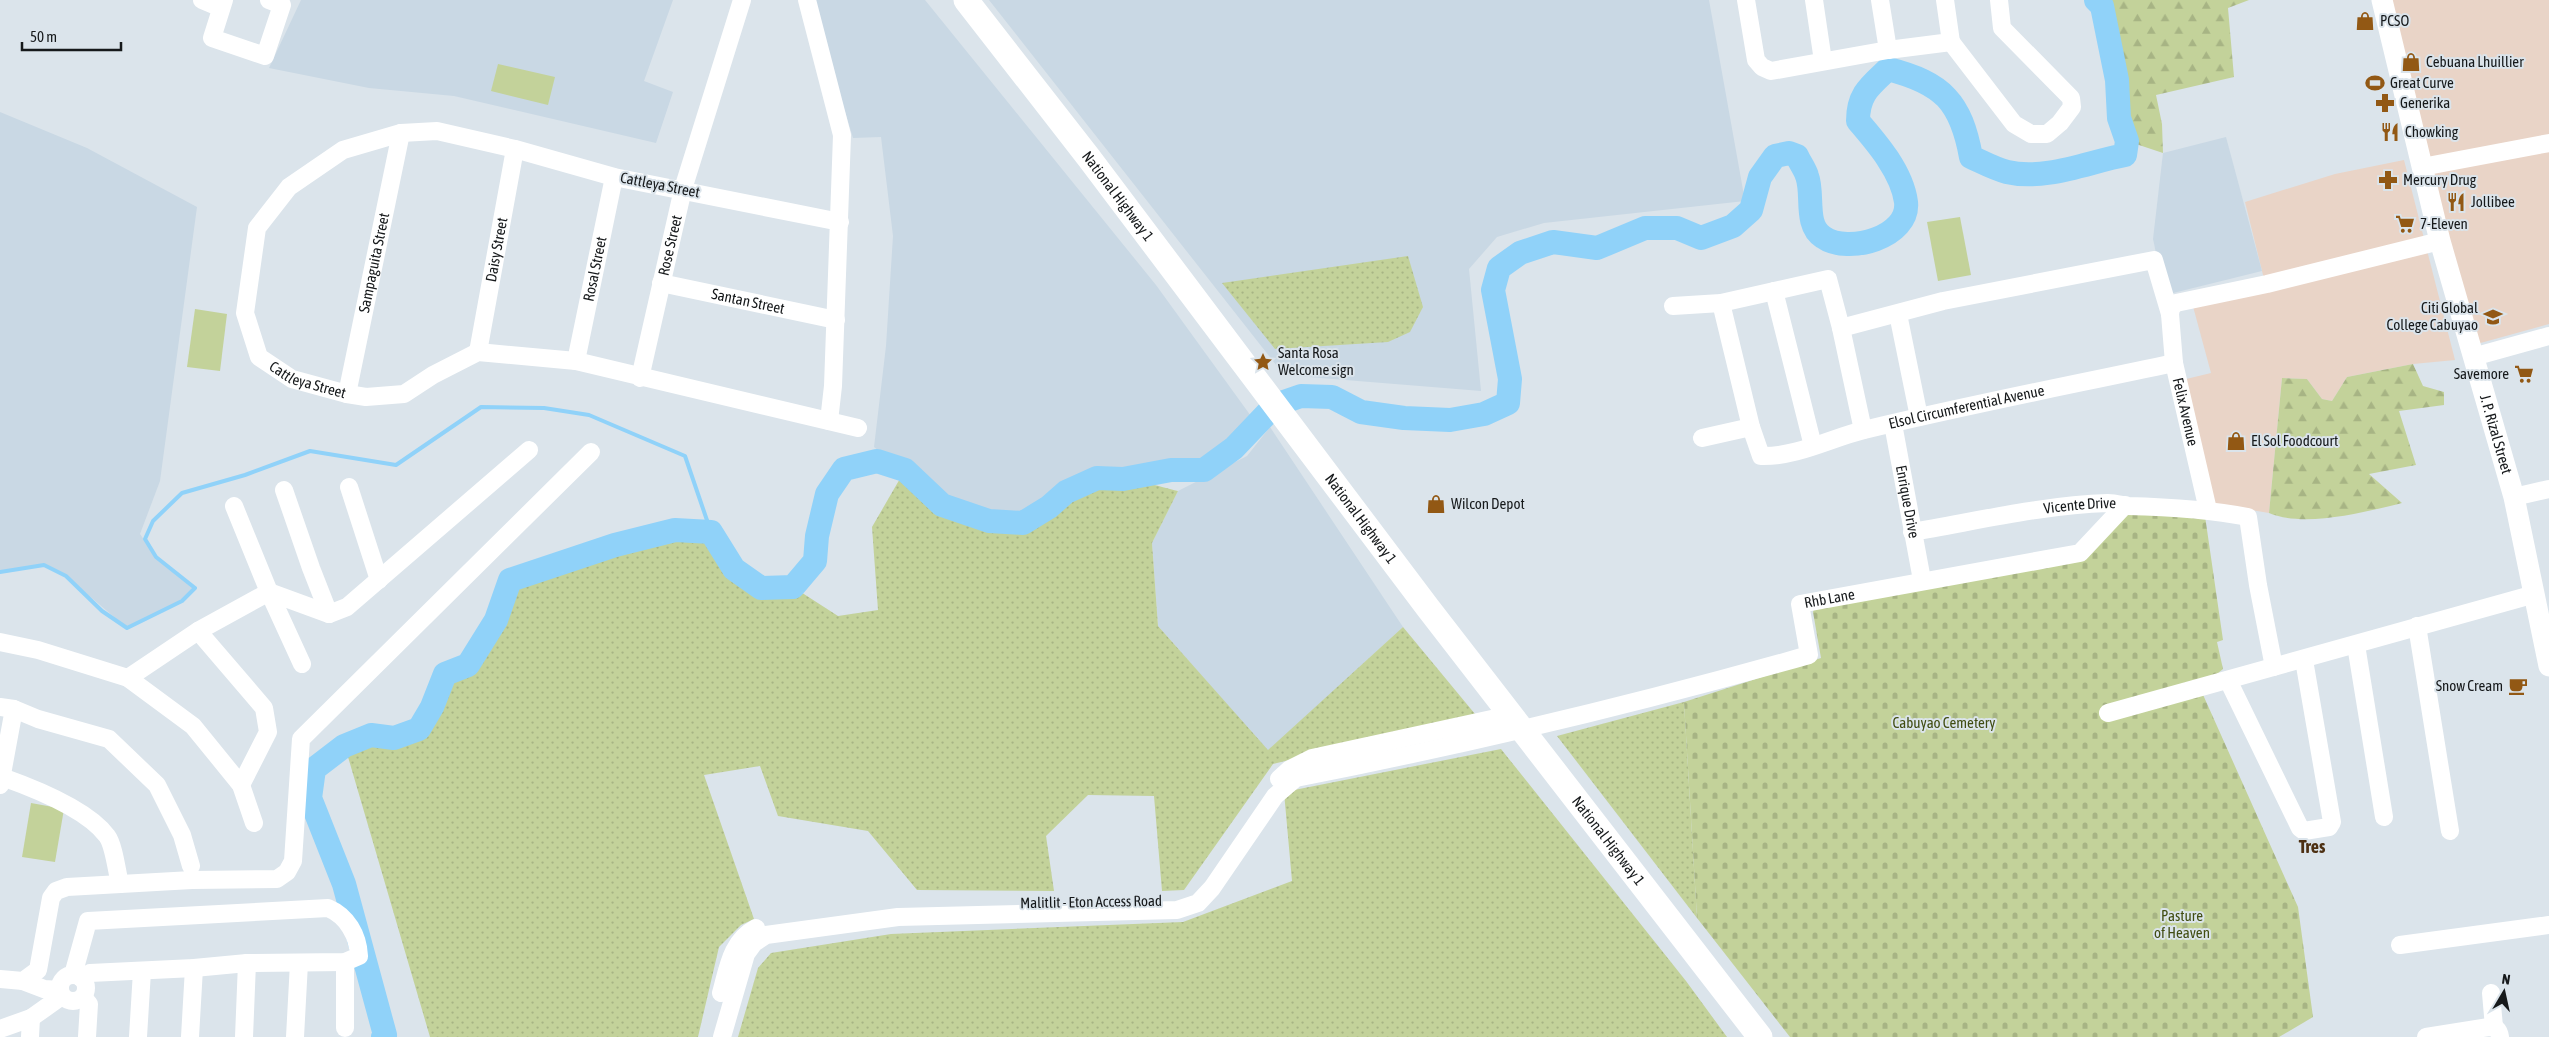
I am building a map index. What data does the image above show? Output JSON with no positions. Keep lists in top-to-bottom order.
{
  "streets": {
    "highway": ["National Highway 1"],
    "main road": ["J. P. Rizal Street"],
    "street": [
      "Cattleya Street",
      "Rose Street",
      "Daisy Street",
      "Sampaguita Street",
      "Rosal Street",
      "Santan Street",
      "Elsol Circumferential Avenue",
      "Felix Avenue",
      "Enrique Drive",
      "Vicente Drive",
      "Rhb Lane",
      "Malitlit - Eton Access Road"
    ]
  },
  "crossings": [
    ["Cattleya Street", "Rose Street"],
    ["Cattleya Street", "Daisy Street"],
    ["Cattleya Street", "Sampaguita Street"],
    ["Cattleya Street", "Rosal Street"],
    ["National Highway 1", "Rhb Lane"],
    ["National Highway 1", "Malitlit - Eton Access Road"],
    ["Rose Street", "Santan Street"],
    ["Elsol Circumferential Avenue", "Felix Avenue"],
    ["Elsol Circumferential Avenue", "Enrique Drive"],
    ["Felix Avenue", "Vicente Drive"],
    ["Enrique Drive", "Vicente Drive"],
    ["Enrique Drive", "Rhb Lane"],
    ["Vicente Drive", "Rhb Lane"],
    ["Rhb Lane", "Malitlit - Eton Access Road"]
  ],
  "districts": ["Tres"],
  "parks": ["Cabuyao Cemetery", "Pasture of Heaven"],
  "places": {
    "shop": [
      "PCSO",
      "Cebuana Lhuillier",
      "El Sol Foodcourt",
      "Wilcon Depot"
    ],
    "sports": ["Great Curve"],
    "pharmacy": ["Generika", "Mercury Drug"],
    "restaurant": ["Chowking", "Jollibee"],
    "supermarket": ["7-Eleven", "Savemore"],
    "school or university": ["Citi Global College Cabuyao"],
    "place": ["Santa Rosa Welcome sign"],
    "cafe": ["Snow Cream"]
  },
  "scale_bar": "50 m",
  "north": "top"
}
